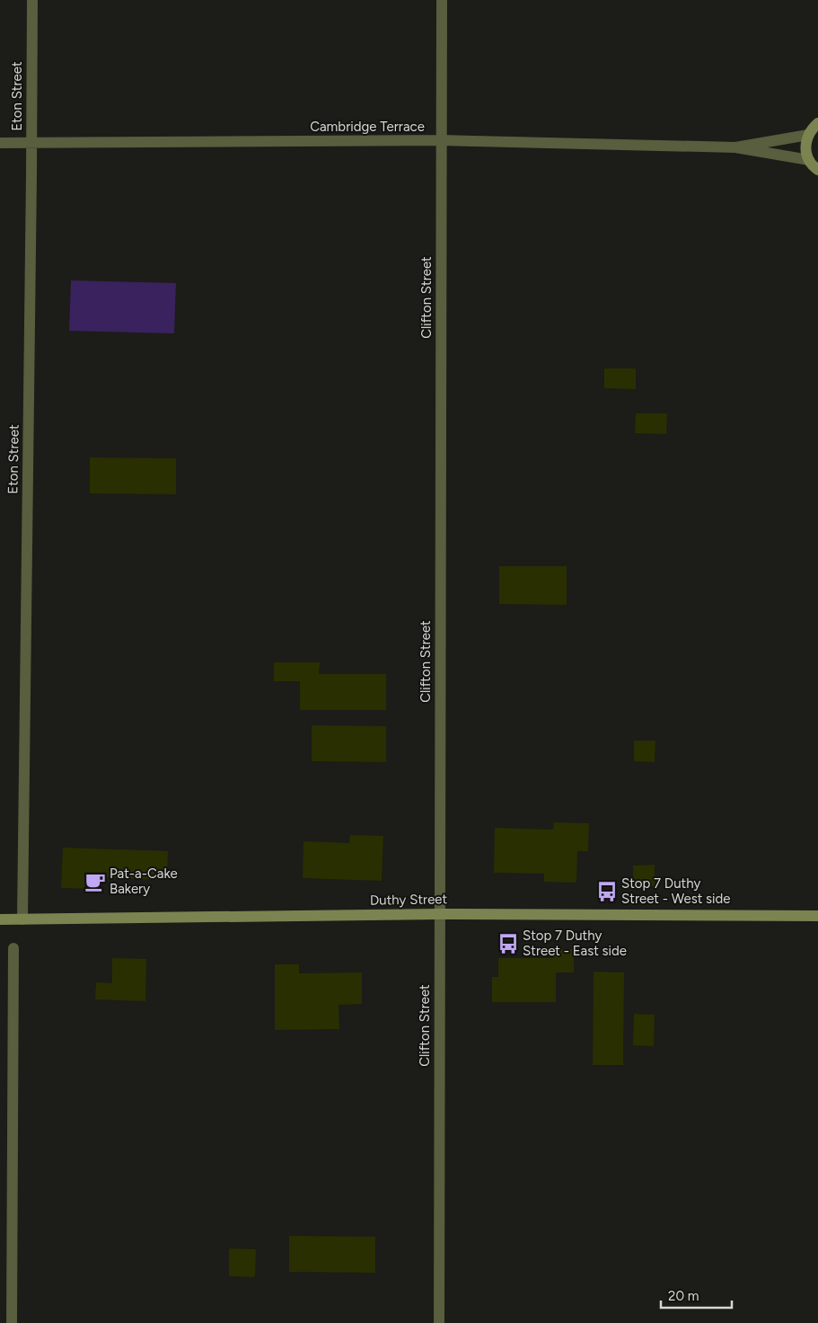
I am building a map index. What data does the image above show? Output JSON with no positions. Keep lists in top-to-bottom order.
{
  "streets": {
    "street": [
      "Eton Street",
      "Cambridge Terrace",
      "Clifton Street",
      "Duthy Street"
    ]
  },
  "crossings": [
    ["Eton Street", "Cambridge Terrace"],
    ["Eton Street", "Duthy Street"],
    ["Cambridge Terrace", "Clifton Street"],
    ["Clifton Street", "Duthy Street"]
  ],
  "places": {
    "cafe": ["Pat-a-Cake Bakery"],
    "bus stop": ["Stop 7 Duthy Street - West side", "Stop 7 Duthy Street - East side"]
  },
  "scale_bar": "20 m"
}
